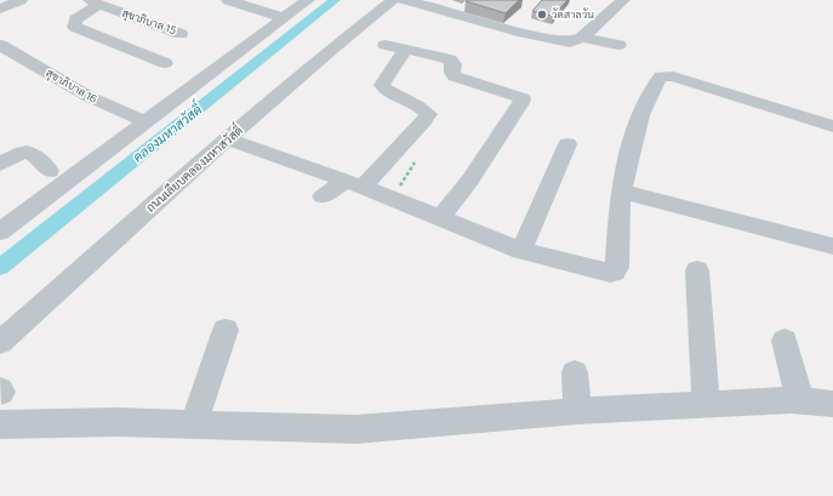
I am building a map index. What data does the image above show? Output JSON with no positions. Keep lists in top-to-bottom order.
{
  "streets": {
    "street": ["สุขาภิบาล 15", "สุขาภิบาล 16", "ถนนเลียบคลองมหาสวัสดิ์"]
  },
  "water": ["คลองมหาสวัสดิ์"],
  "places": ["วัดสาลวัน"]
}
